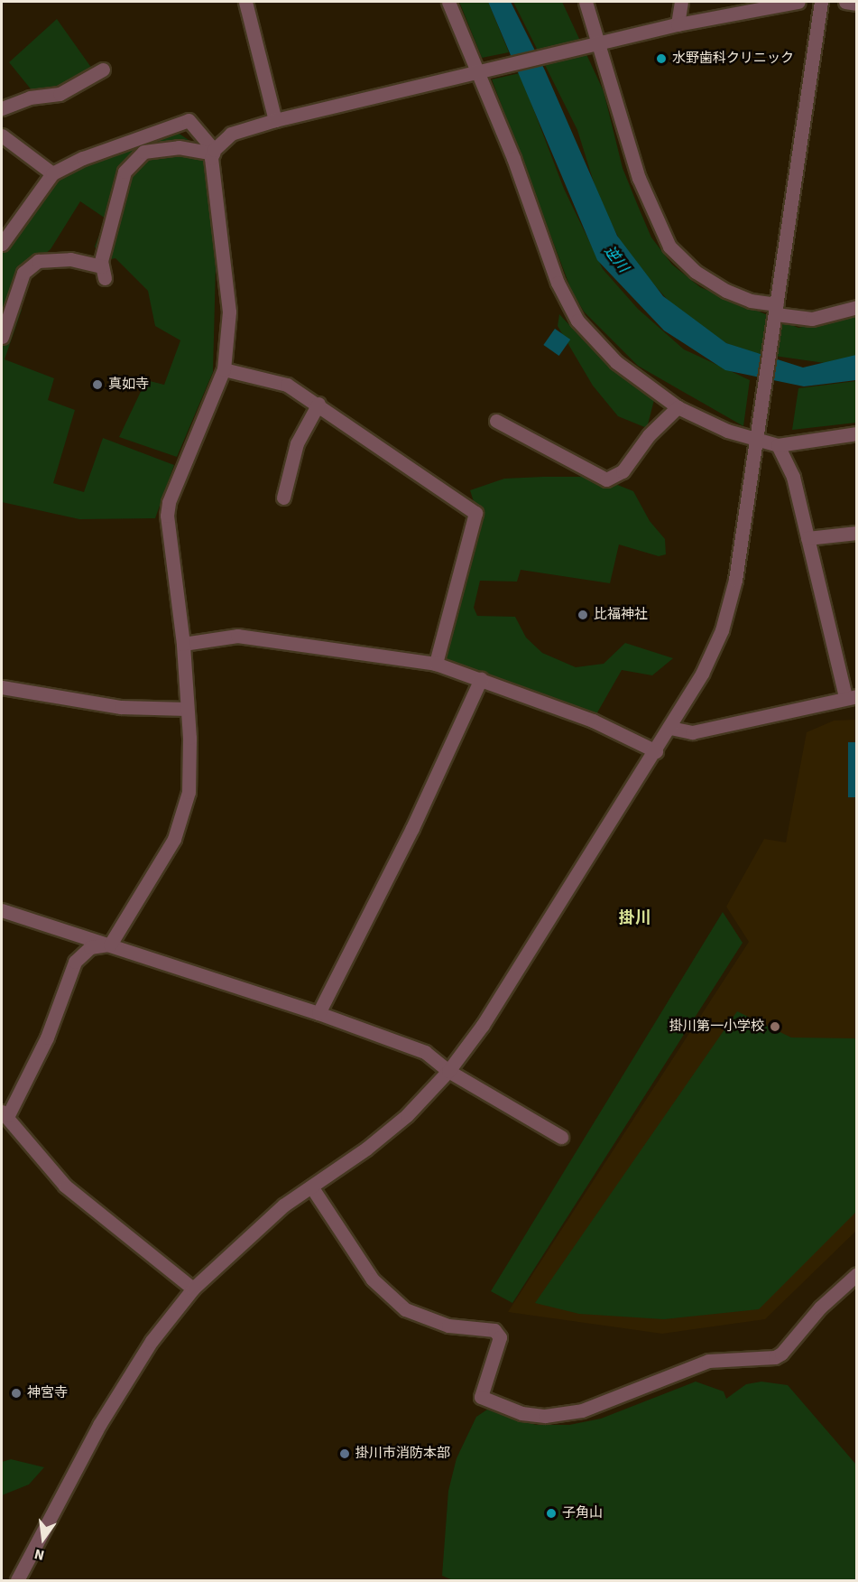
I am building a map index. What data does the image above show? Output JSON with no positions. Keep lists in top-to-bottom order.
{
  "districts": ["掛川"],
  "water": ["逆川"],
  "places": [
    "水野歯科クリニック",
    "真如寺",
    "比福神社",
    "掛川第一小学校",
    "神宮寺",
    "掛川市消防本部",
    "子角山"
  ],
  "north": "bottom"
}
